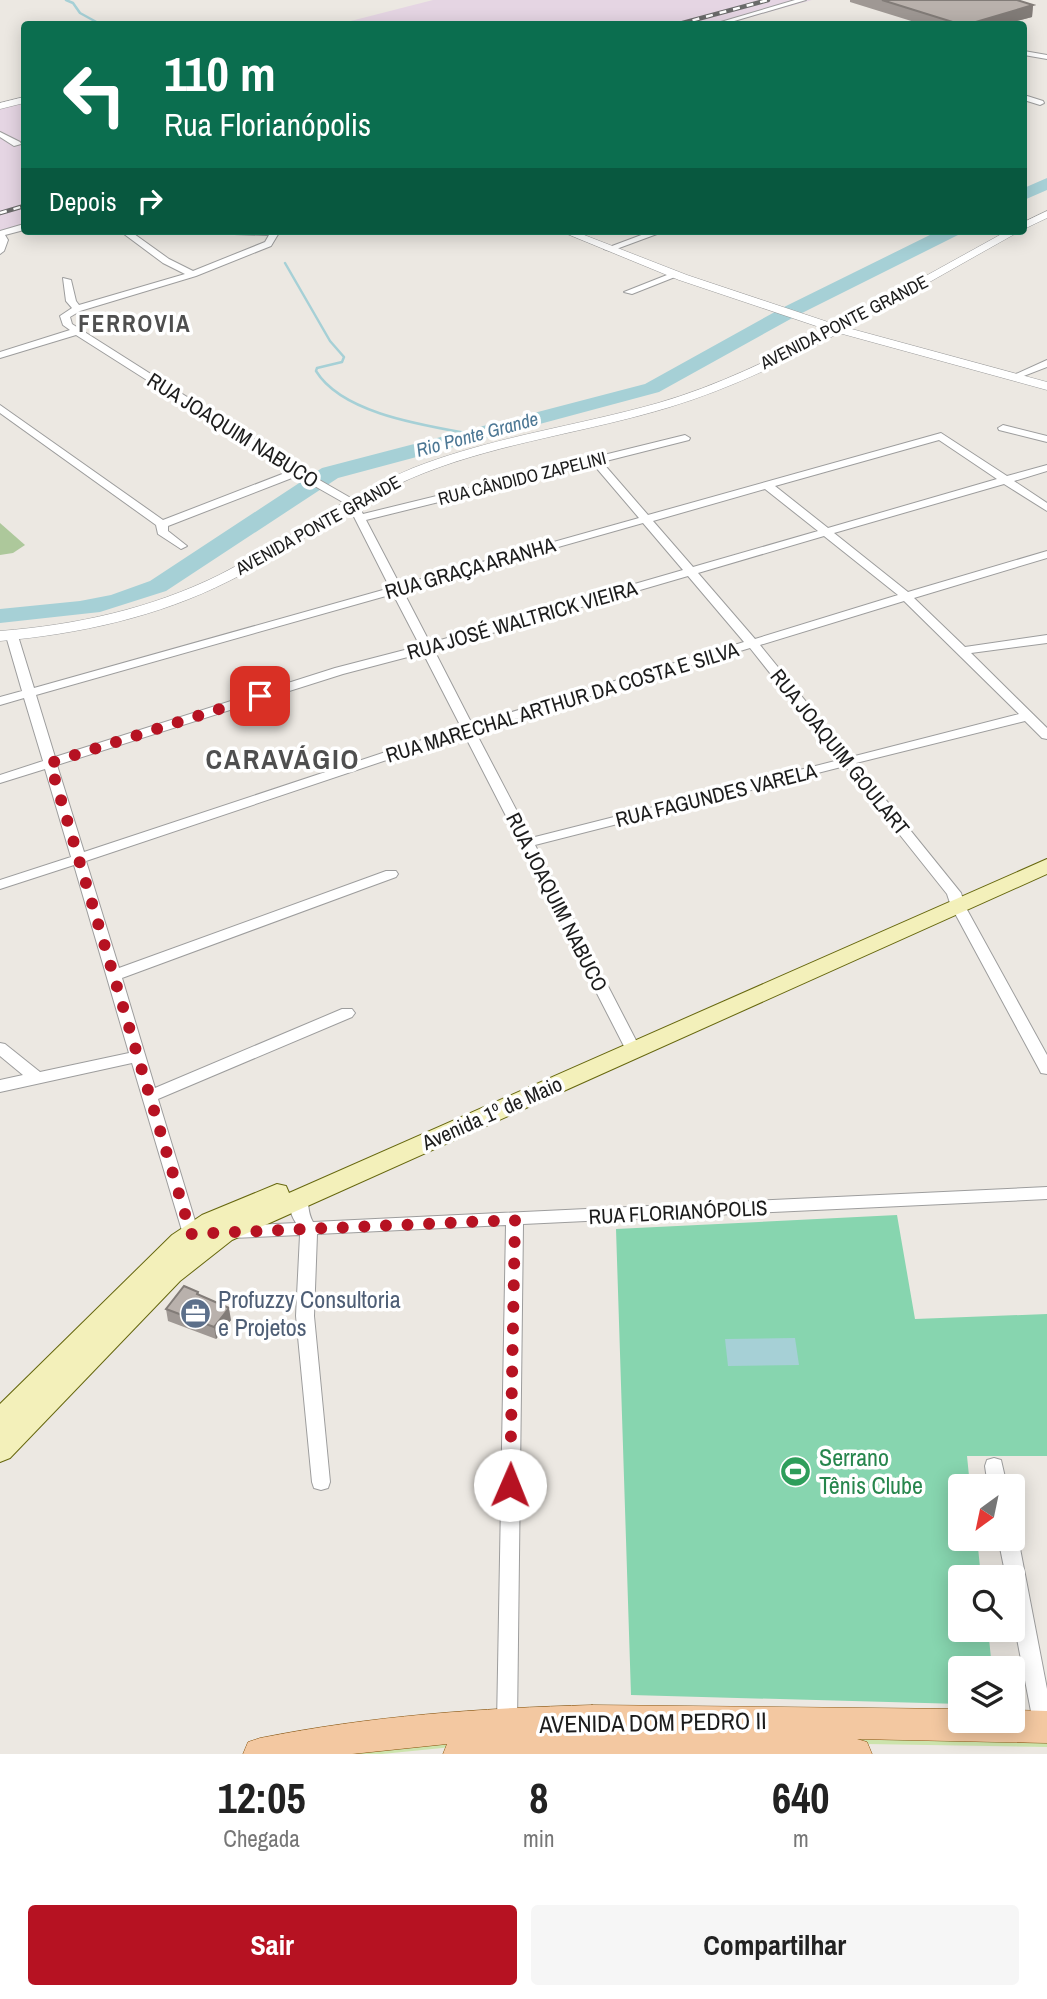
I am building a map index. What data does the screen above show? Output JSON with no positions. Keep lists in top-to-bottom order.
{
  "streets": {
    "main road": ["Avenida 1º de Maio", "AVENIDA DOM PEDRO II"],
    "street": [
      "AVENIDA PONTE GRANDE",
      "RUA JOAQUIM NABUCO",
      "RUA CÂNDIDO ZAPELINI",
      "RUA GRAÇA ARANHA",
      "RUA JOSÉ WALTRICK VIEIRA",
      "RUA MARECHAL ARTHUR DA COSTA E SILVA",
      "RUA JOAQUIM GOULART",
      "RUA FAGUNDES VARELA",
      "RUA FLORIANÓPOLIS"
    ]
  },
  "crossings": [
    ["AVENIDA PONTE GRANDE", "RUA JOAQUIM NABUCO"],
    ["RUA JOAQUIM NABUCO", "RUA CÂNDIDO ZAPELINI"],
    ["RUA JOAQUIM NABUCO", "RUA GRAÇA ARANHA"],
    ["RUA JOAQUIM NABUCO", "RUA JOSÉ WALTRICK VIEIRA"],
    ["RUA JOAQUIM NABUCO", "RUA MARECHAL ARTHUR DA COSTA E SILVA"],
    ["RUA JOAQUIM NABUCO", "RUA FAGUNDES VARELA"],
    ["RUA JOAQUIM NABUCO", "Avenida 1º de Maio"],
    ["RUA CÂNDIDO ZAPELINI", "RUA JOAQUIM GOULART"],
    ["RUA GRAÇA ARANHA", "RUA JOSÉ WALTRICK VIEIRA"],
    ["RUA GRAÇA ARANHA", "RUA JOAQUIM GOULART"],
    ["RUA JOSÉ WALTRICK VIEIRA", "RUA JOAQUIM GOULART"],
    ["RUA MARECHAL ARTHUR DA COSTA E SILVA", "RUA JOAQUIM GOULART"],
    ["RUA JOAQUIM GOULART", "RUA FAGUNDES VARELA"],
    ["RUA JOAQUIM GOULART", "Avenida 1º de Maio"],
    ["Avenida 1º de Maio", "RUA FLORIANÓPOLIS"]
  ],
  "districts": ["FERROVIA", "CARAVÁGIO"],
  "water": ["Rio Ponte Grande"],
  "places": {
    "office": ["Profuzzy Consultoria e Projetos"],
    "sports": ["Serrano Tênis Clube"]
  },
  "north": "bottom left",
  "page": {
    "turn": ["110 m", "Rua Florianópolis"],
    "then": "Depois",
    "eta": [
      "12:05",
      "Chegada",
      "8",
      "min",
      "640",
      "m"
    ],
    "buttons": ["Sair", "Compartilhar"]
  }
}
